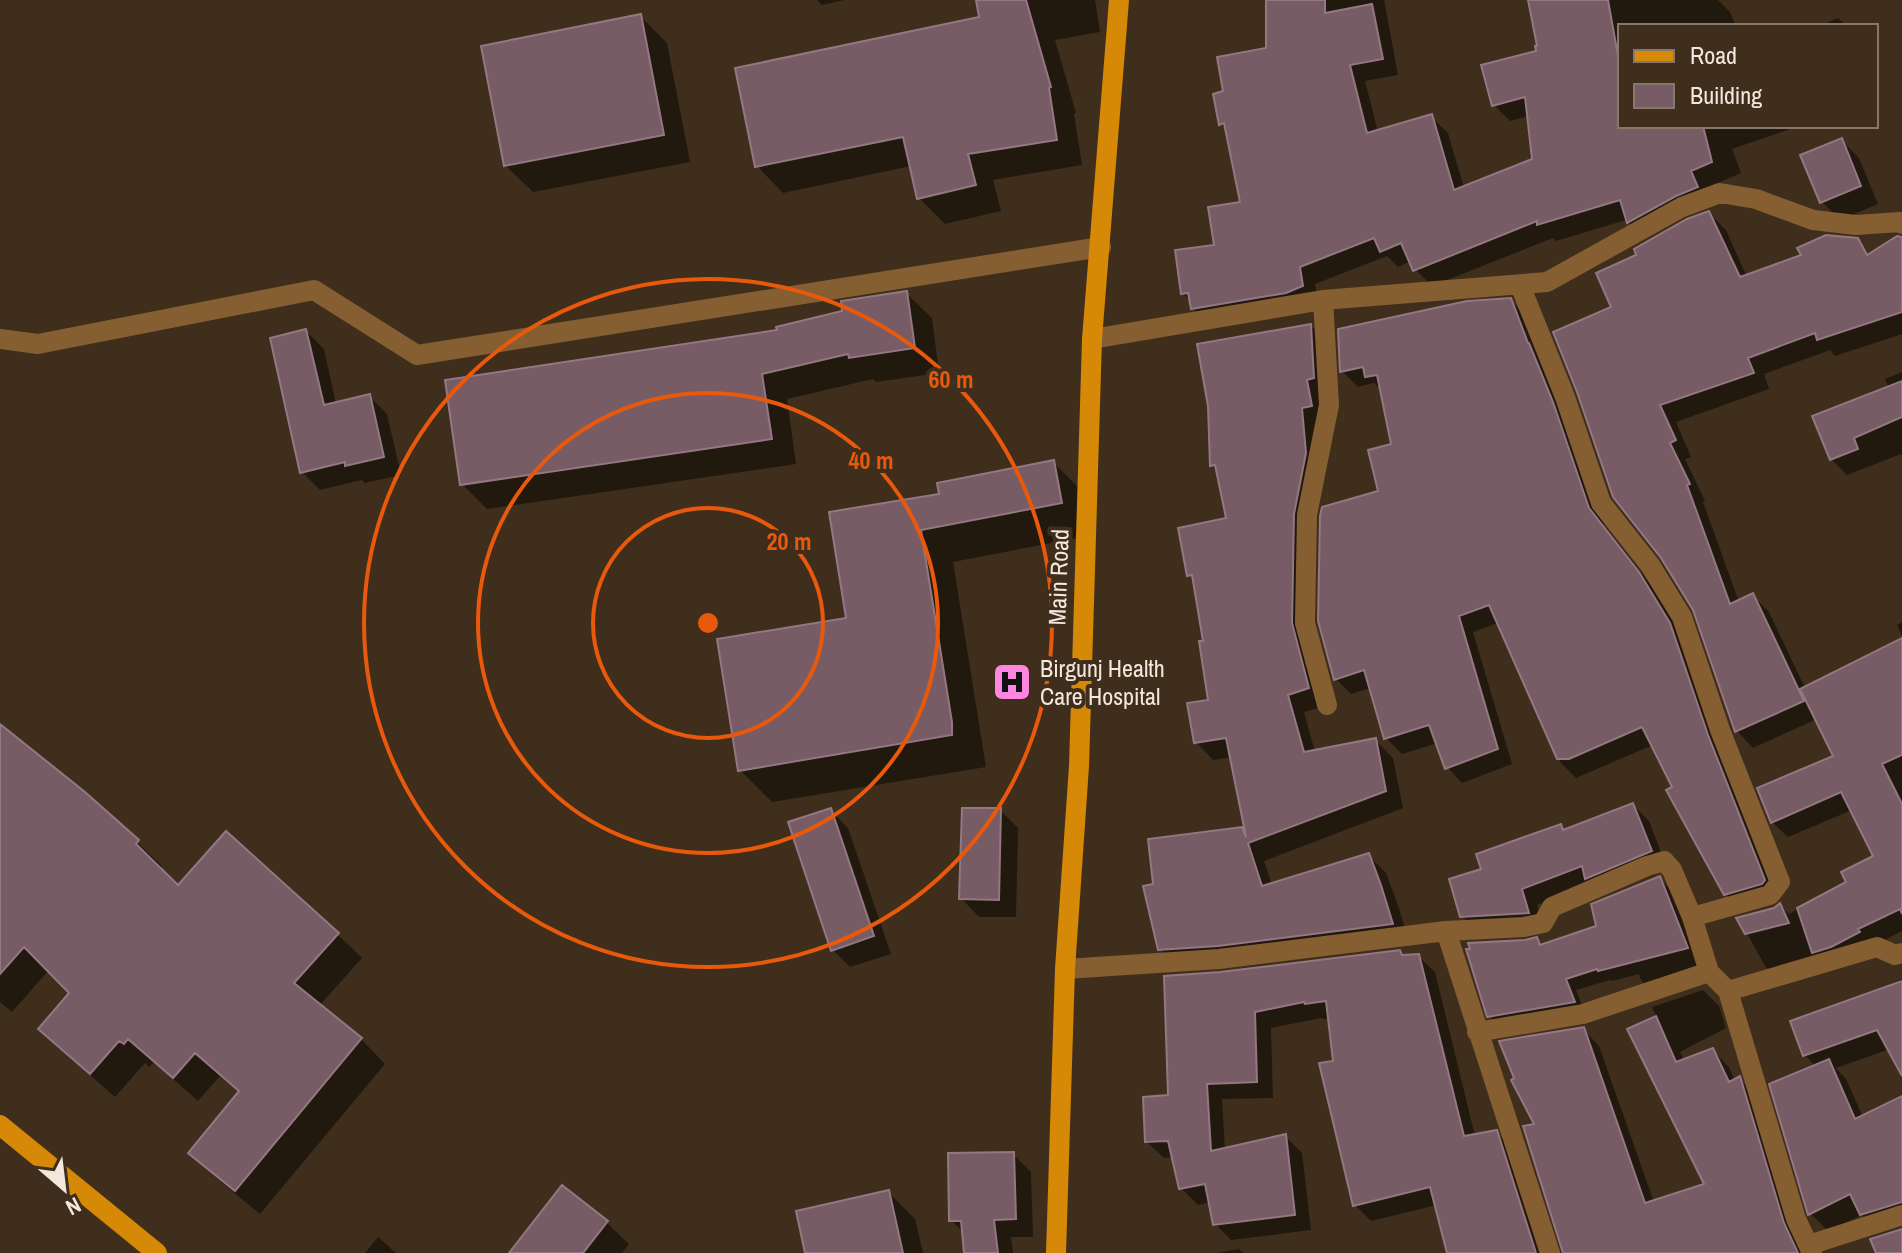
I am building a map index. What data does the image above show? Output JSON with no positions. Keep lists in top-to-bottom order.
{
  "streets": {
    "main road": ["Main Road"]
  },
  "places": {
    "hospital": ["Birgunj Health Care Hospital"]
  },
  "legend": ["Road", "Building"],
  "north": "bottom right",
  "rings": ["60 m", "40 m", "20 m"]
}
